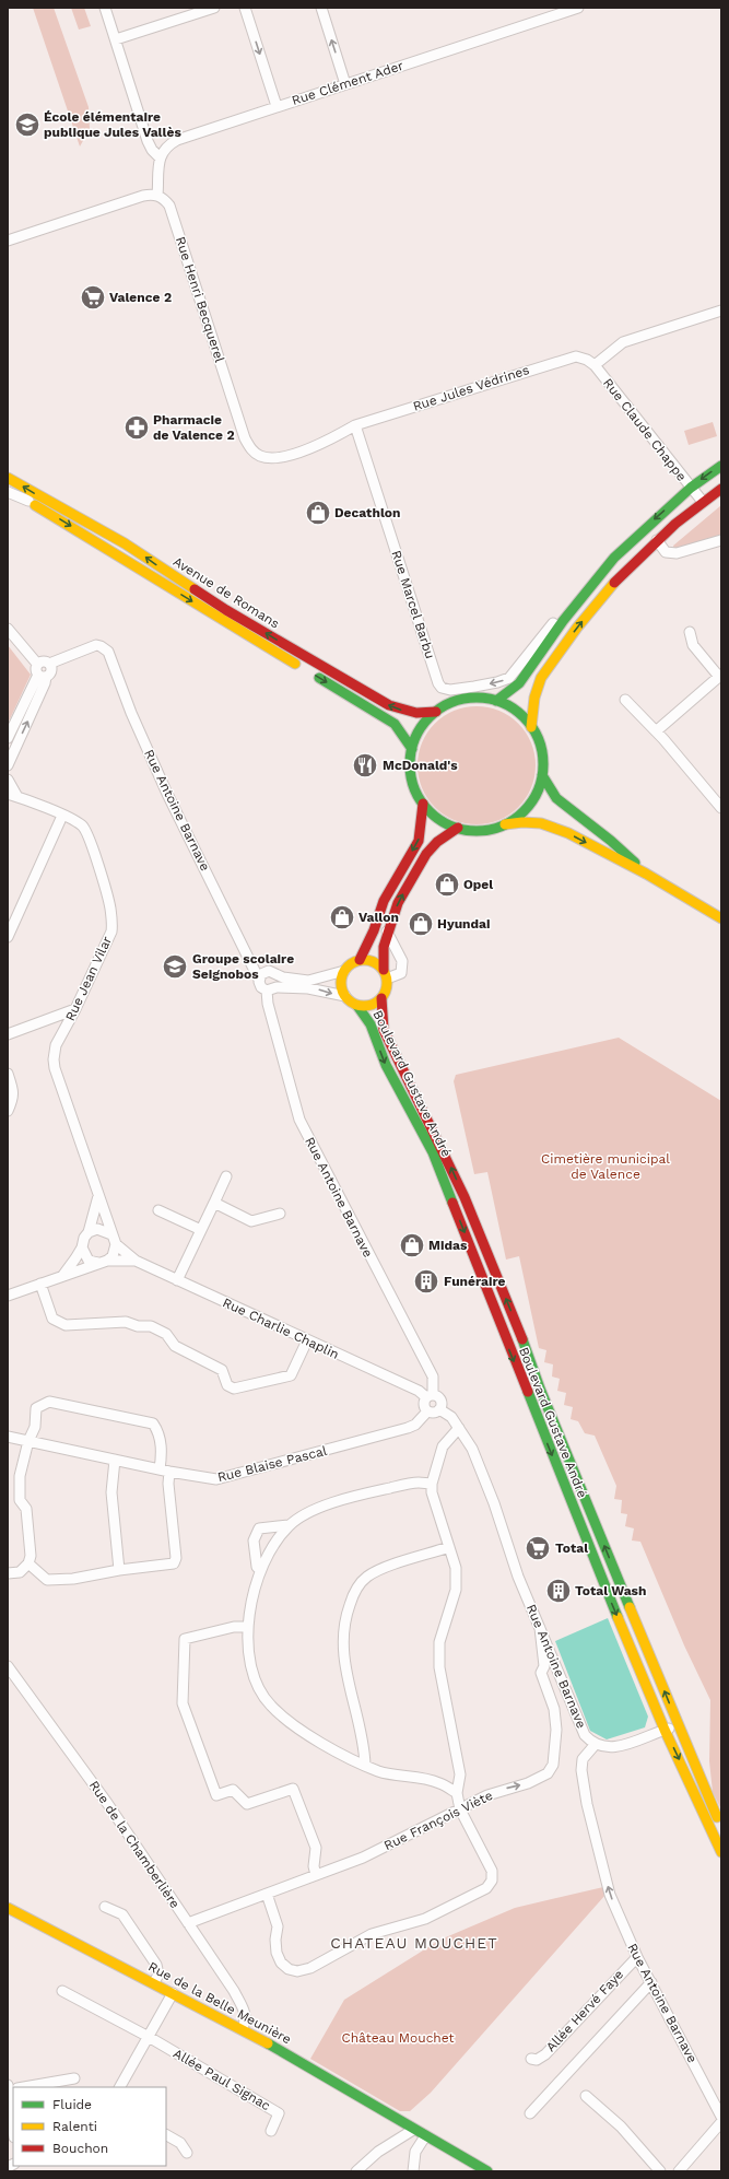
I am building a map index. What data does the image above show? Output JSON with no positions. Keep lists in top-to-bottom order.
{
  "streets": {
    "main road": ["Avenue de Romans", "Boulevard Gustave André", "Rue de la Belle Meunière"],
    "street": [
      "Rue Clément Ader",
      "Rue Henri Becquerel",
      "Rue Jules Védrines",
      "Rue Claude Chappe",
      "Rue Marcel Barbu",
      "Rue Antoine Barnave",
      "Rue Jean Vilar",
      "Rue Charlie Chaplin",
      "Rue Blaise Pascal",
      "Rue François Viète",
      "Rue de la Chamberlière",
      "Allée Hervé Faye",
      "Allée Paul Signac"
    ]
  },
  "crossings": [
    ["Rue Henri Becquerel", "Rue Jules Védrines"],
    ["Rue Henri Becquerel", "Rue Marcel Barbu"],
    ["Rue Jules Védrines", "Rue Claude Chappe"],
    ["Rue Jules Védrines", "Rue Marcel Barbu"],
    ["Avenue de Romans", "Boulevard Gustave André"],
    ["Rue Antoine Barnave", "Rue Charlie Chaplin"],
    ["Rue Antoine Barnave", "Rue Blaise Pascal"],
    ["Rue Antoine Barnave", "Rue François Viète"],
    ["Rue Antoine Barnave", "Allée Hervé Faye"],
    ["Rue Jean Vilar", "Rue Charlie Chaplin"],
    ["Rue Charlie Chaplin", "Rue Blaise Pascal"],
    ["Rue François Viète", "Rue de la Chamberlière"],
    ["Rue de la Chamberlière", "Rue de la Belle Meunière"]
  ],
  "one_way": ["Rue François Viète"],
  "districts": ["CHATEAU MOUCHET"],
  "parks": ["Cimetière municipal de Valence", "Château Mouchet"],
  "places": {
    "school or university": ["École élémentaire publique Jules Vallès", "Groupe scolaire Seignobos"],
    "supermarket": ["Valence 2", "Total"],
    "pharmacy": ["Pharmacie de Valence 2"],
    "shop": [
      "Decathlon",
      "Opel",
      "Vallon",
      "Hyundai",
      "Midas"
    ],
    "restaurant": ["McDonald's"],
    "building": ["Funéraire", "Total Wash"]
  },
  "legend": ["Fluide", "Ralenti", "Bouchon"]
}
